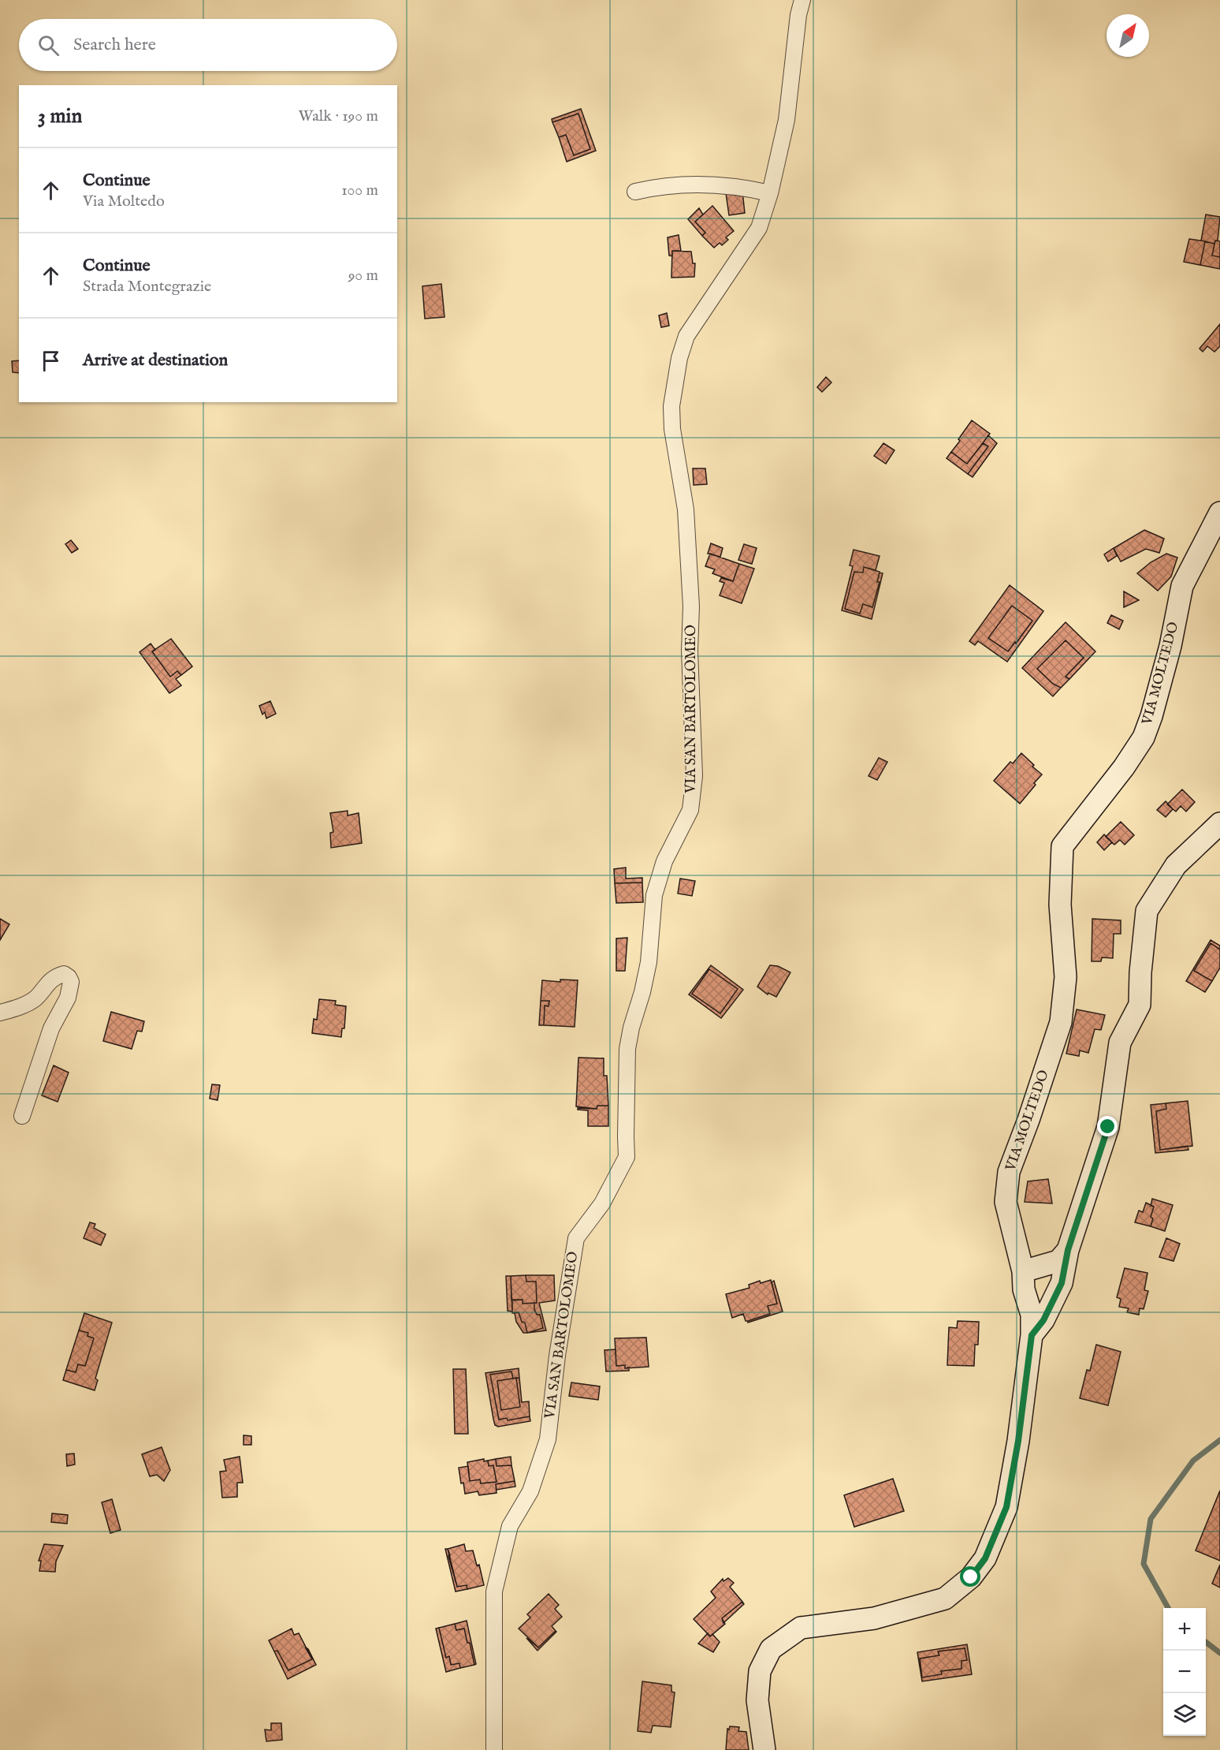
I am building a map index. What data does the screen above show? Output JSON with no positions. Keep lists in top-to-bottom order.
{
  "streets": {
    "street": ["VIA MOLTEDO", "VIA SAN BARTOLOMEO"]
  },
  "north": "top right",
  "page": {
    "search": "Search here",
    "heading": ["3 min", "Walk · 190 m"],
    "list": [
      ["Continue", "Via Moltedo", "100 m"],
      ["Continue", "Strada Montegrazie", "90 m"],
      "Arrive at destination"
    ],
    "map_buttons": ["+", "−"]
  }
}
